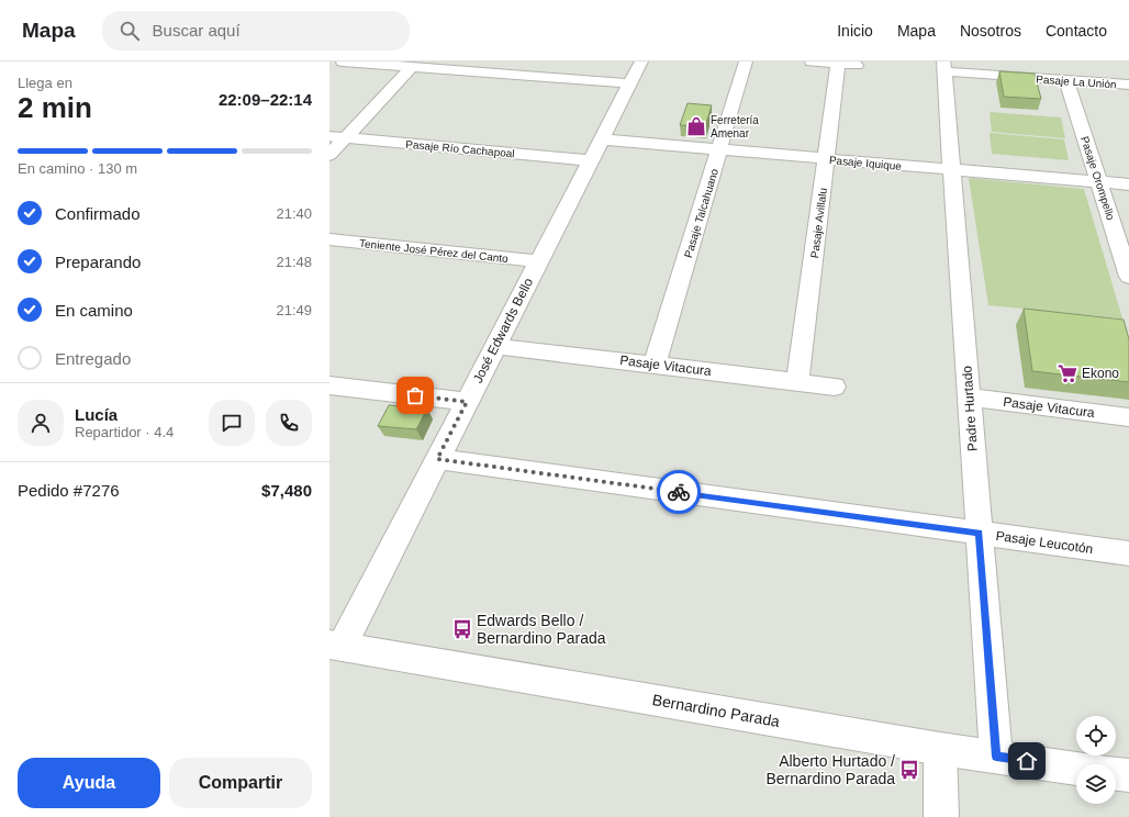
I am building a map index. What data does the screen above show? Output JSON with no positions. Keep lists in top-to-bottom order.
{
  "streets": {
    "street": [
      "Pasaje La Unión",
      "Pasaje Río Cachapoal",
      "Pasaje Iquique",
      "Pasaje Orompello",
      "Pasaje Talcahuano",
      "Pasaje Avillalu",
      "Teniente José Pérez del Canto",
      "José Edwards Bello",
      "Pasaje Vitacura",
      "Padre Hurtado",
      "Pasaje Leucotón",
      "Bernardino Parada"
    ]
  },
  "crossings": [
    ["Pasaje La Unión", "Pasaje Orompello"],
    ["Pasaje La Unión", "Padre Hurtado"],
    ["Pasaje Río Cachapoal", "José Edwards Bello"],
    ["Pasaje Iquique", "Pasaje Orompello"],
    ["Pasaje Iquique", "Pasaje Talcahuano"],
    ["Pasaje Iquique", "Pasaje Avillalu"],
    ["Pasaje Iquique", "José Edwards Bello"],
    ["Pasaje Iquique", "Padre Hurtado"],
    ["Pasaje Talcahuano", "Pasaje Vitacura"],
    ["Pasaje Avillalu", "Pasaje Vitacura"],
    ["Teniente José Pérez del Canto", "José Edwards Bello"],
    ["José Edwards Bello", "Pasaje Vitacura"],
    ["José Edwards Bello", "Pasaje Leucotón"],
    ["José Edwards Bello", "Bernardino Parada"],
    ["Pasaje Vitacura", "Padre Hurtado"],
    ["Padre Hurtado", "Pasaje Leucotón"],
    ["Padre Hurtado", "Bernardino Parada"]
  ],
  "places": {
    "shop": ["Ferretería Amenar"],
    "supermarket": ["Ekono"],
    "bus stop": ["Edwards Bello / Bernardino Parada", "Alberto Hurtado / Bernardino Parada"]
  },
  "page": {
    "header": "Mapa",
    "search": "Buscar aquí",
    "nav": [
      "Inicio",
      "Mapa",
      "Nosotros",
      "Contacto"
    ],
    "heading": ["2 min", "Llega en", "22:09–22:14"],
    "panel": [
      "Lucía",
      "Repartidor · 4.4",
      "Pedido #7276",
      "$7,480"
    ],
    "bar": "En camino · 130 m",
    "list": [
      ["Confirmado", "21:40"],
      ["Preparando", "21:48"],
      ["En camino", "21:49"],
      "Entregado"
    ],
    "buttons": ["Ayuda", "Compartir"]
  }
}
